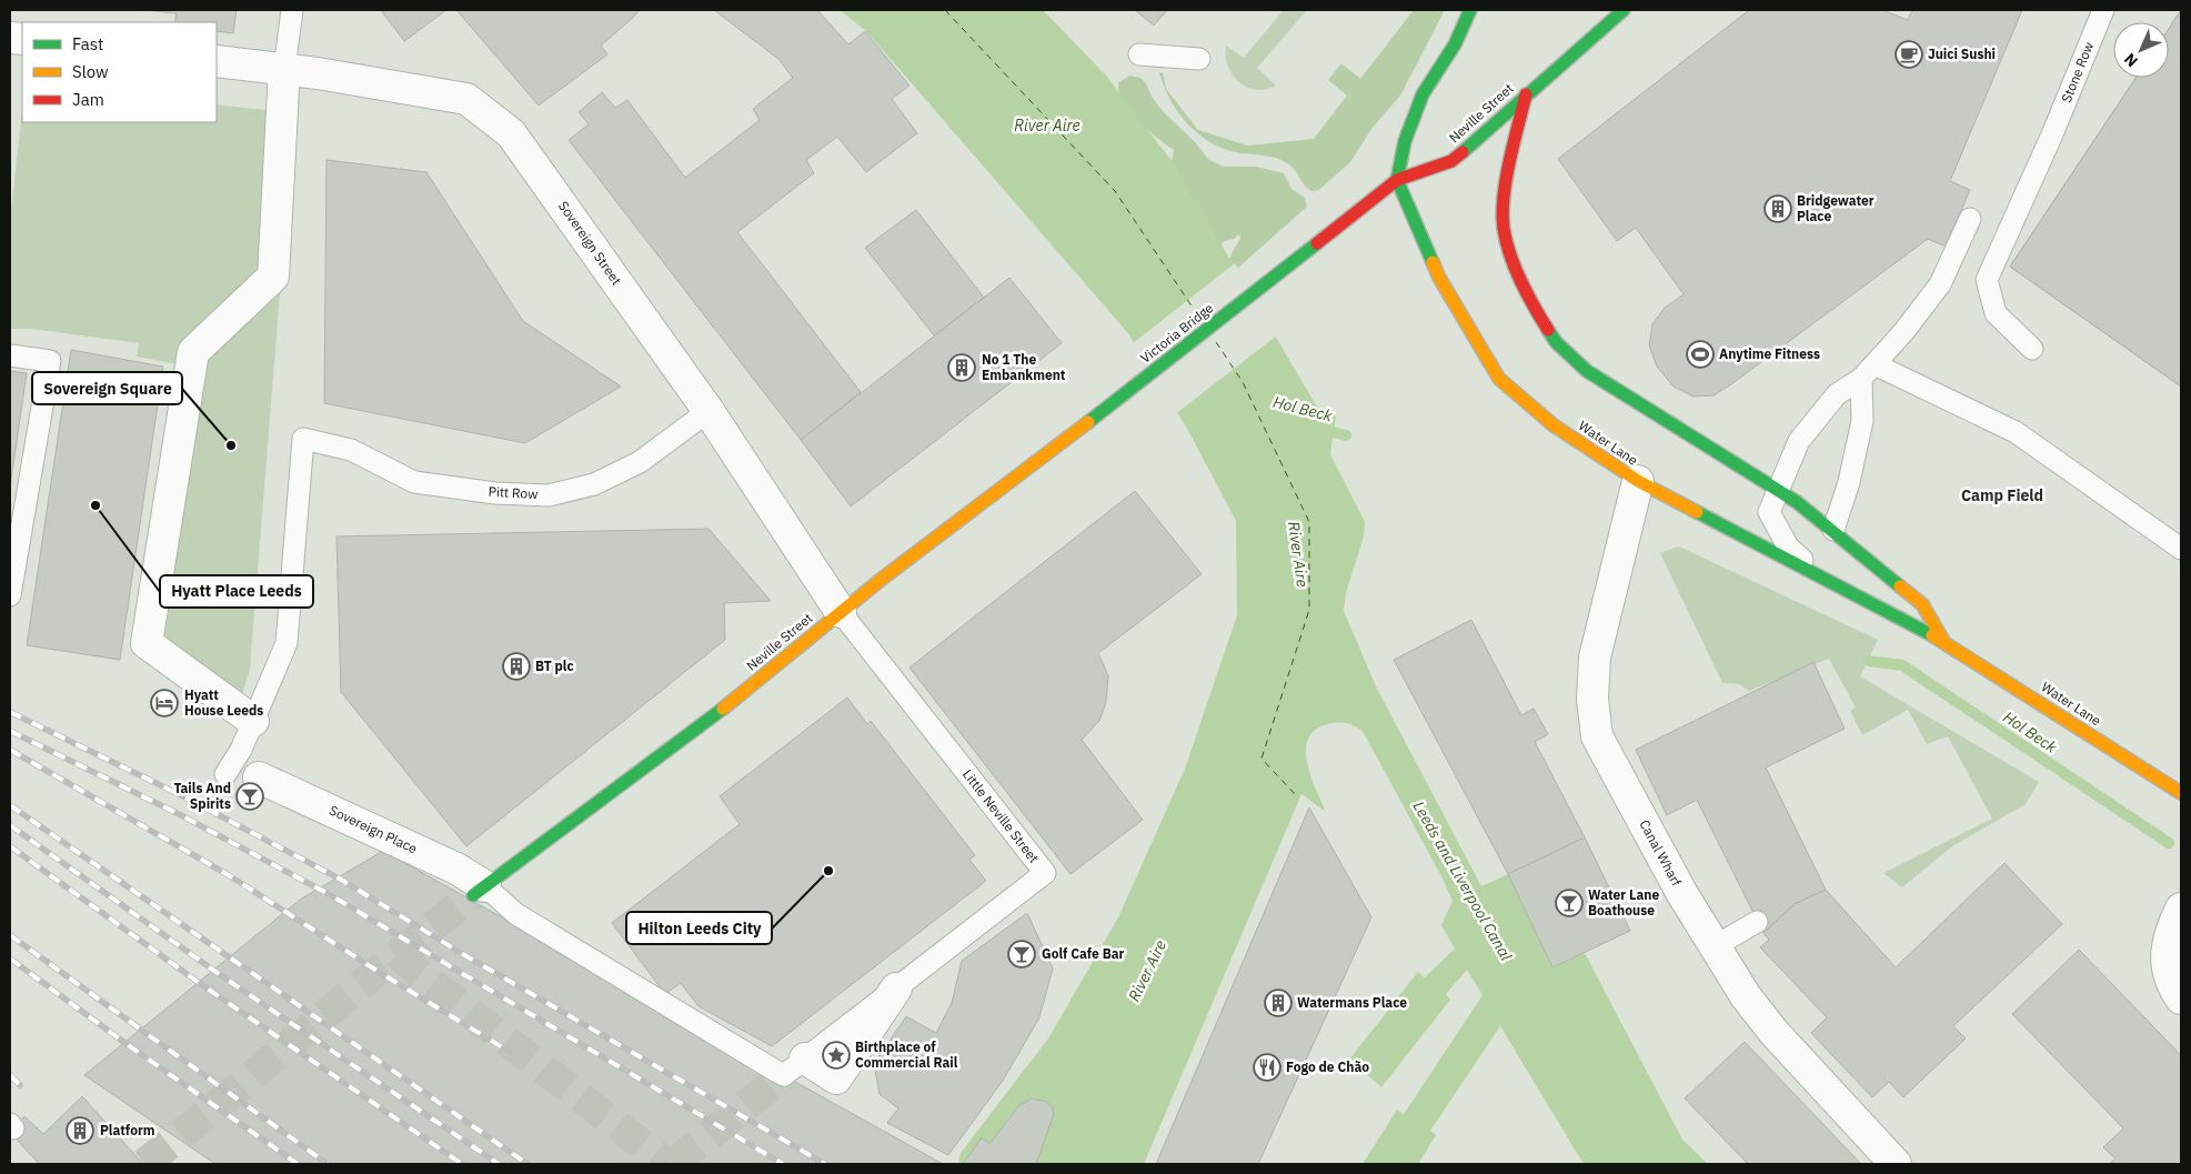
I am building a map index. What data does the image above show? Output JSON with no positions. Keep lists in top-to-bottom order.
{
  "streets": {
    "street": [
      "Neville Street",
      "Sovereign Street",
      "Victoria Bridge",
      "Water Lane",
      "Little Neville Street",
      "Sovereign Place",
      "Canal Wharf"
    ],
    "lane": ["Stone Row", "Pitt Row"]
  },
  "crossings": [
    ["Neville Street", "Sovereign Street"],
    ["Neville Street", "Victoria Bridge"],
    ["Neville Street", "Water Lane"],
    ["Neville Street", "Little Neville Street"],
    ["Neville Street", "Sovereign Place"],
    ["Sovereign Street", "Pitt Row"],
    ["Sovereign Street", "Little Neville Street"],
    ["Water Lane", "Canal Wharf"]
  ],
  "districts": ["Camp Field"],
  "water": ["River Aire", "Hol Beck", "Leeds and Liverpool Canal"],
  "places": {
    "cafe": ["Juici Sushi"],
    "building": [
      "Bridgewater Place",
      "No 1 The Embankment",
      "BT plc",
      "Watermans Place",
      "Platform"
    ],
    "sports": ["Anytime Fitness"],
    "other": ["Sovereign Square", "Hyatt Place Leeds", "Hilton Leeds City"],
    "hotel": ["Hyatt House Leeds"],
    "bar": ["Tails And Spirits", "Water Lane Boathouse", "Golf Cafe Bar"],
    "place": ["Birthplace of Commercial Rail"],
    "restaurant": ["Fogo de Chão"]
  },
  "legend": ["Fast", "Slow", "Jam"],
  "north": "bottom left"
}
